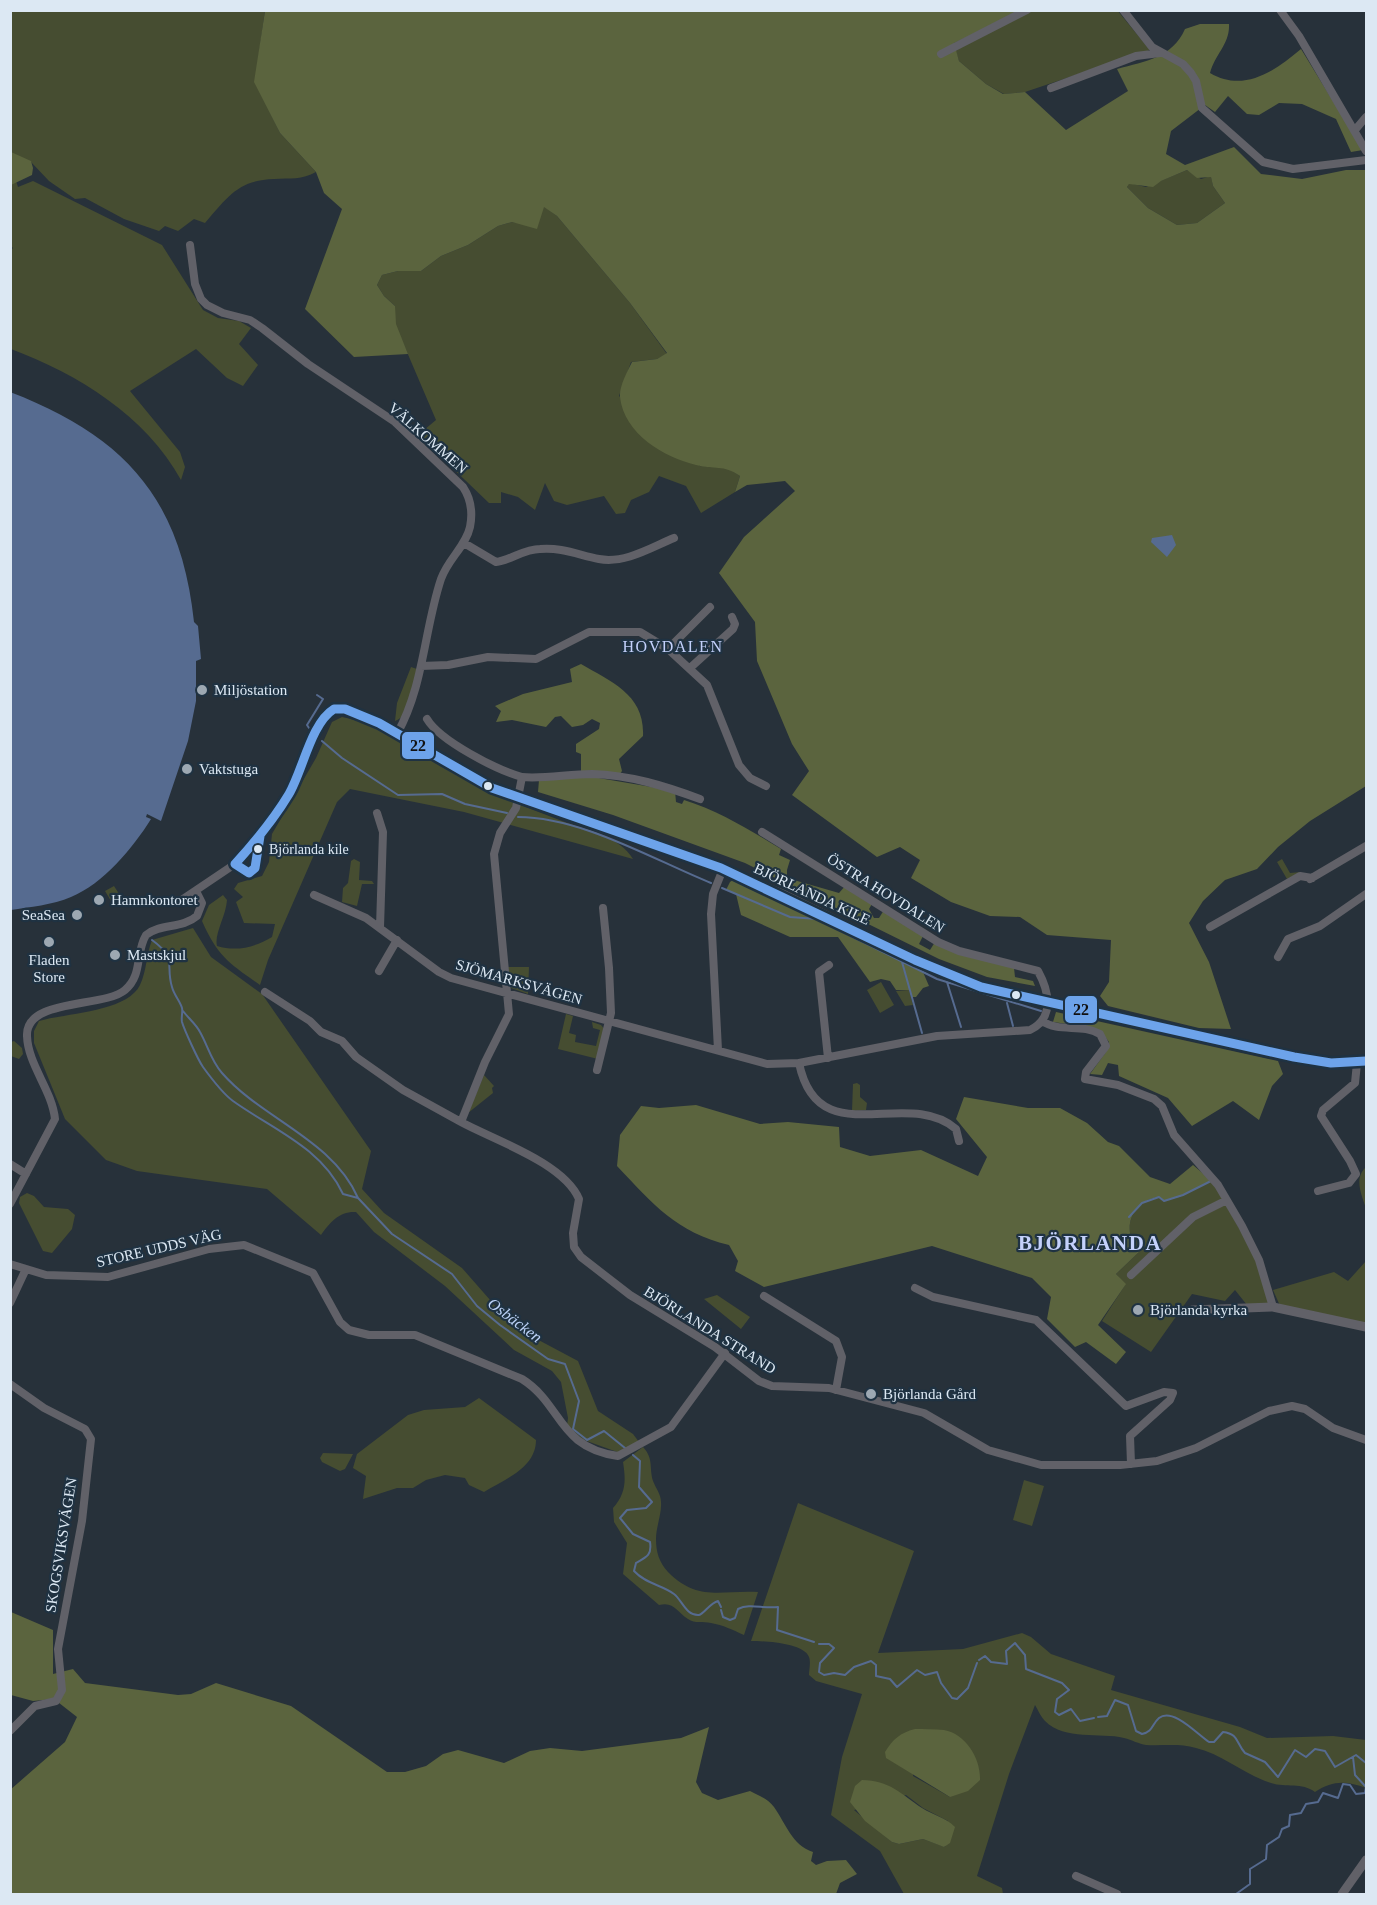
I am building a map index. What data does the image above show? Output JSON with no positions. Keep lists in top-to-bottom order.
{
  "streets": {
    "street": [
      "VÄLKOMMEN",
      "ÖSTRA HOVDALEN",
      "BJÖRLANDA KILE",
      "SJÖMARKSVÄGEN",
      "STORE UDDS VÄG",
      "BJÖRLANDA STRAND",
      "SKOGSVIKSVÄGEN"
    ]
  },
  "crossings": [
    ["VÄLKOMMEN", "BJÖRLANDA KILE"],
    ["ÖSTRA HOVDALEN", "BJÖRLANDA KILE"],
    ["STORE UDDS VÄG", "BJÖRLANDA STRAND"]
  ],
  "districts": ["HOVDALEN", "BJÖRLANDA"],
  "water": ["Osbäcken"],
  "places": [
    "Miljöstation",
    "Vaktstuga",
    "Björlanda kile",
    "Hamnkontoret",
    "SeaSea",
    "Fladen Store",
    "Mastskjul",
    "Björlanda kyrka",
    "Björlanda Gård"
  ],
  "lines": ["transit line 22"]
}
